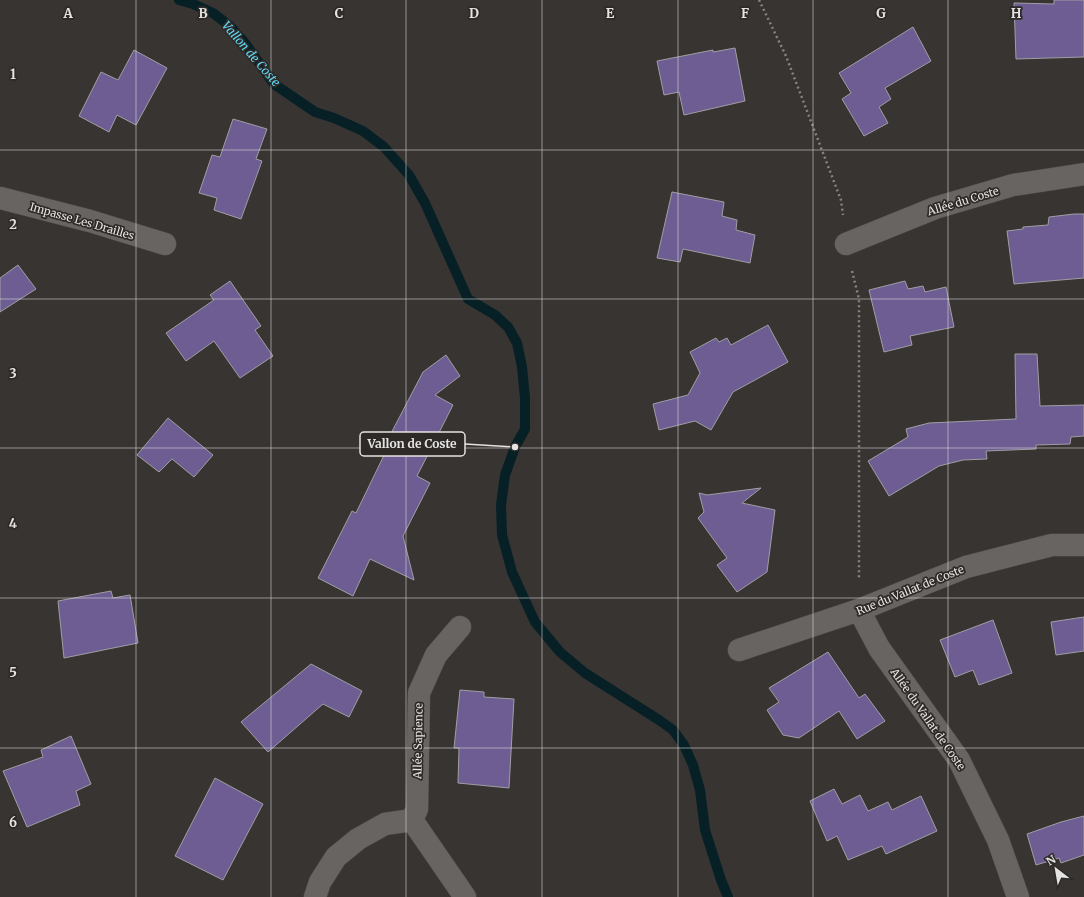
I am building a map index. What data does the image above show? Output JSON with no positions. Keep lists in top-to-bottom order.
{
  "streets": {
    "street": [
      "Allée du Coste",
      "Impasse Les Drailles",
      "Rue du Vallat de Coste",
      "Allée du Vallat de Coste",
      "Allée Sapience"
    ]
  },
  "crossings": [
    ["Rue du Vallat de Coste", "Allée du Vallat de Coste"]
  ],
  "water": ["Vallon de Coste"],
  "places": ["Vallon de Coste"],
  "north": "top left",
  "grid": {
    "columns": [
      "A",
      "B",
      "C",
      "D",
      "E",
      "F",
      "G",
      "H"
    ],
    "rows": [
      "1",
      "2",
      "3",
      "4",
      "5",
      "6"
    ]
  }
}
